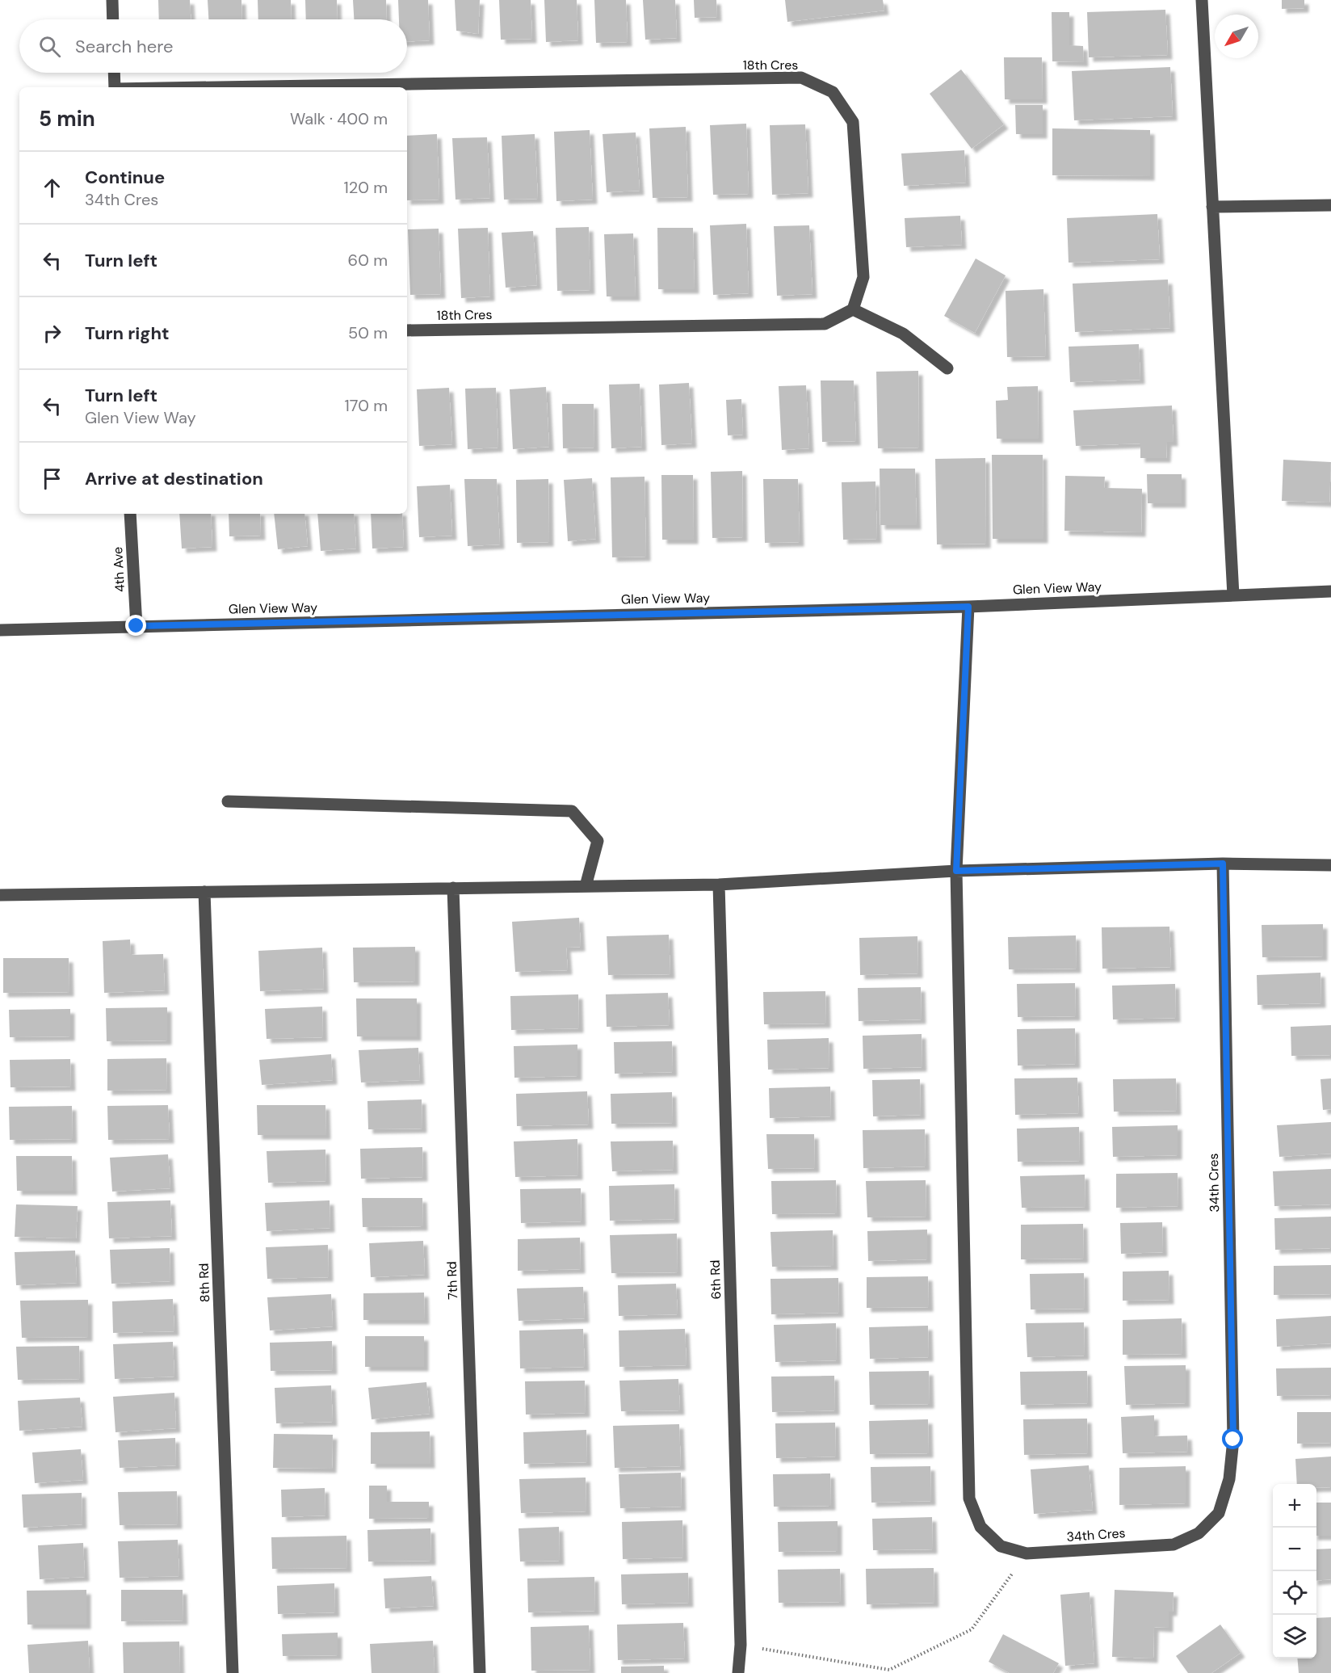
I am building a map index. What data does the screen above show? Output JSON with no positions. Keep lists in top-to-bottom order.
{
  "streets": {
    "street": [
      "18th Cres",
      "4th Ave",
      "Glen View Way",
      "34th Cres",
      "6th Rd",
      "7th Rd",
      "8th Rd"
    ]
  },
  "crossings": [
    ["4th Ave", "Glen View Way"],
    ["Glen View Way", "34th Cres"]
  ],
  "north": "bottom left",
  "page": {
    "search": "Search here",
    "heading": ["5 min", "Walk · 400 m"],
    "list": [
      ["Continue", "34th Cres", "120 m"],
      ["Turn left", "60 m"],
      ["Turn right", "50 m"],
      ["Turn left", "Glen View Way", "170 m"],
      "Arrive at destination"
    ],
    "map_buttons": ["+", "−"]
  }
}
